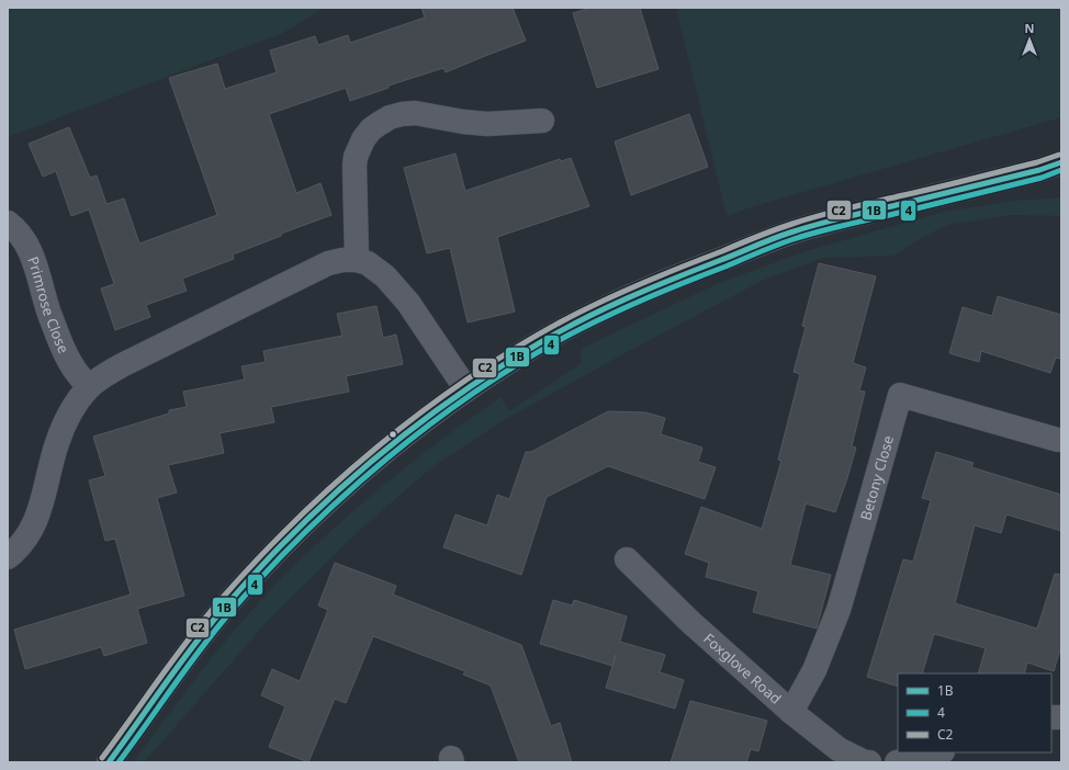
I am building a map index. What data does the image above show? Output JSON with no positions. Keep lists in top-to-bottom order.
{
  "streets": {
    "street": ["Primrose Close", "Betony Close", "Foxglove Road"]
  },
  "crossings": [
    ["Betony Close", "Foxglove Road"]
  ],
  "lines": ["transit line C2", "transit line 1B", "transit line 4"],
  "legend": ["1B", "4", "C2"],
  "north": "top"
}
